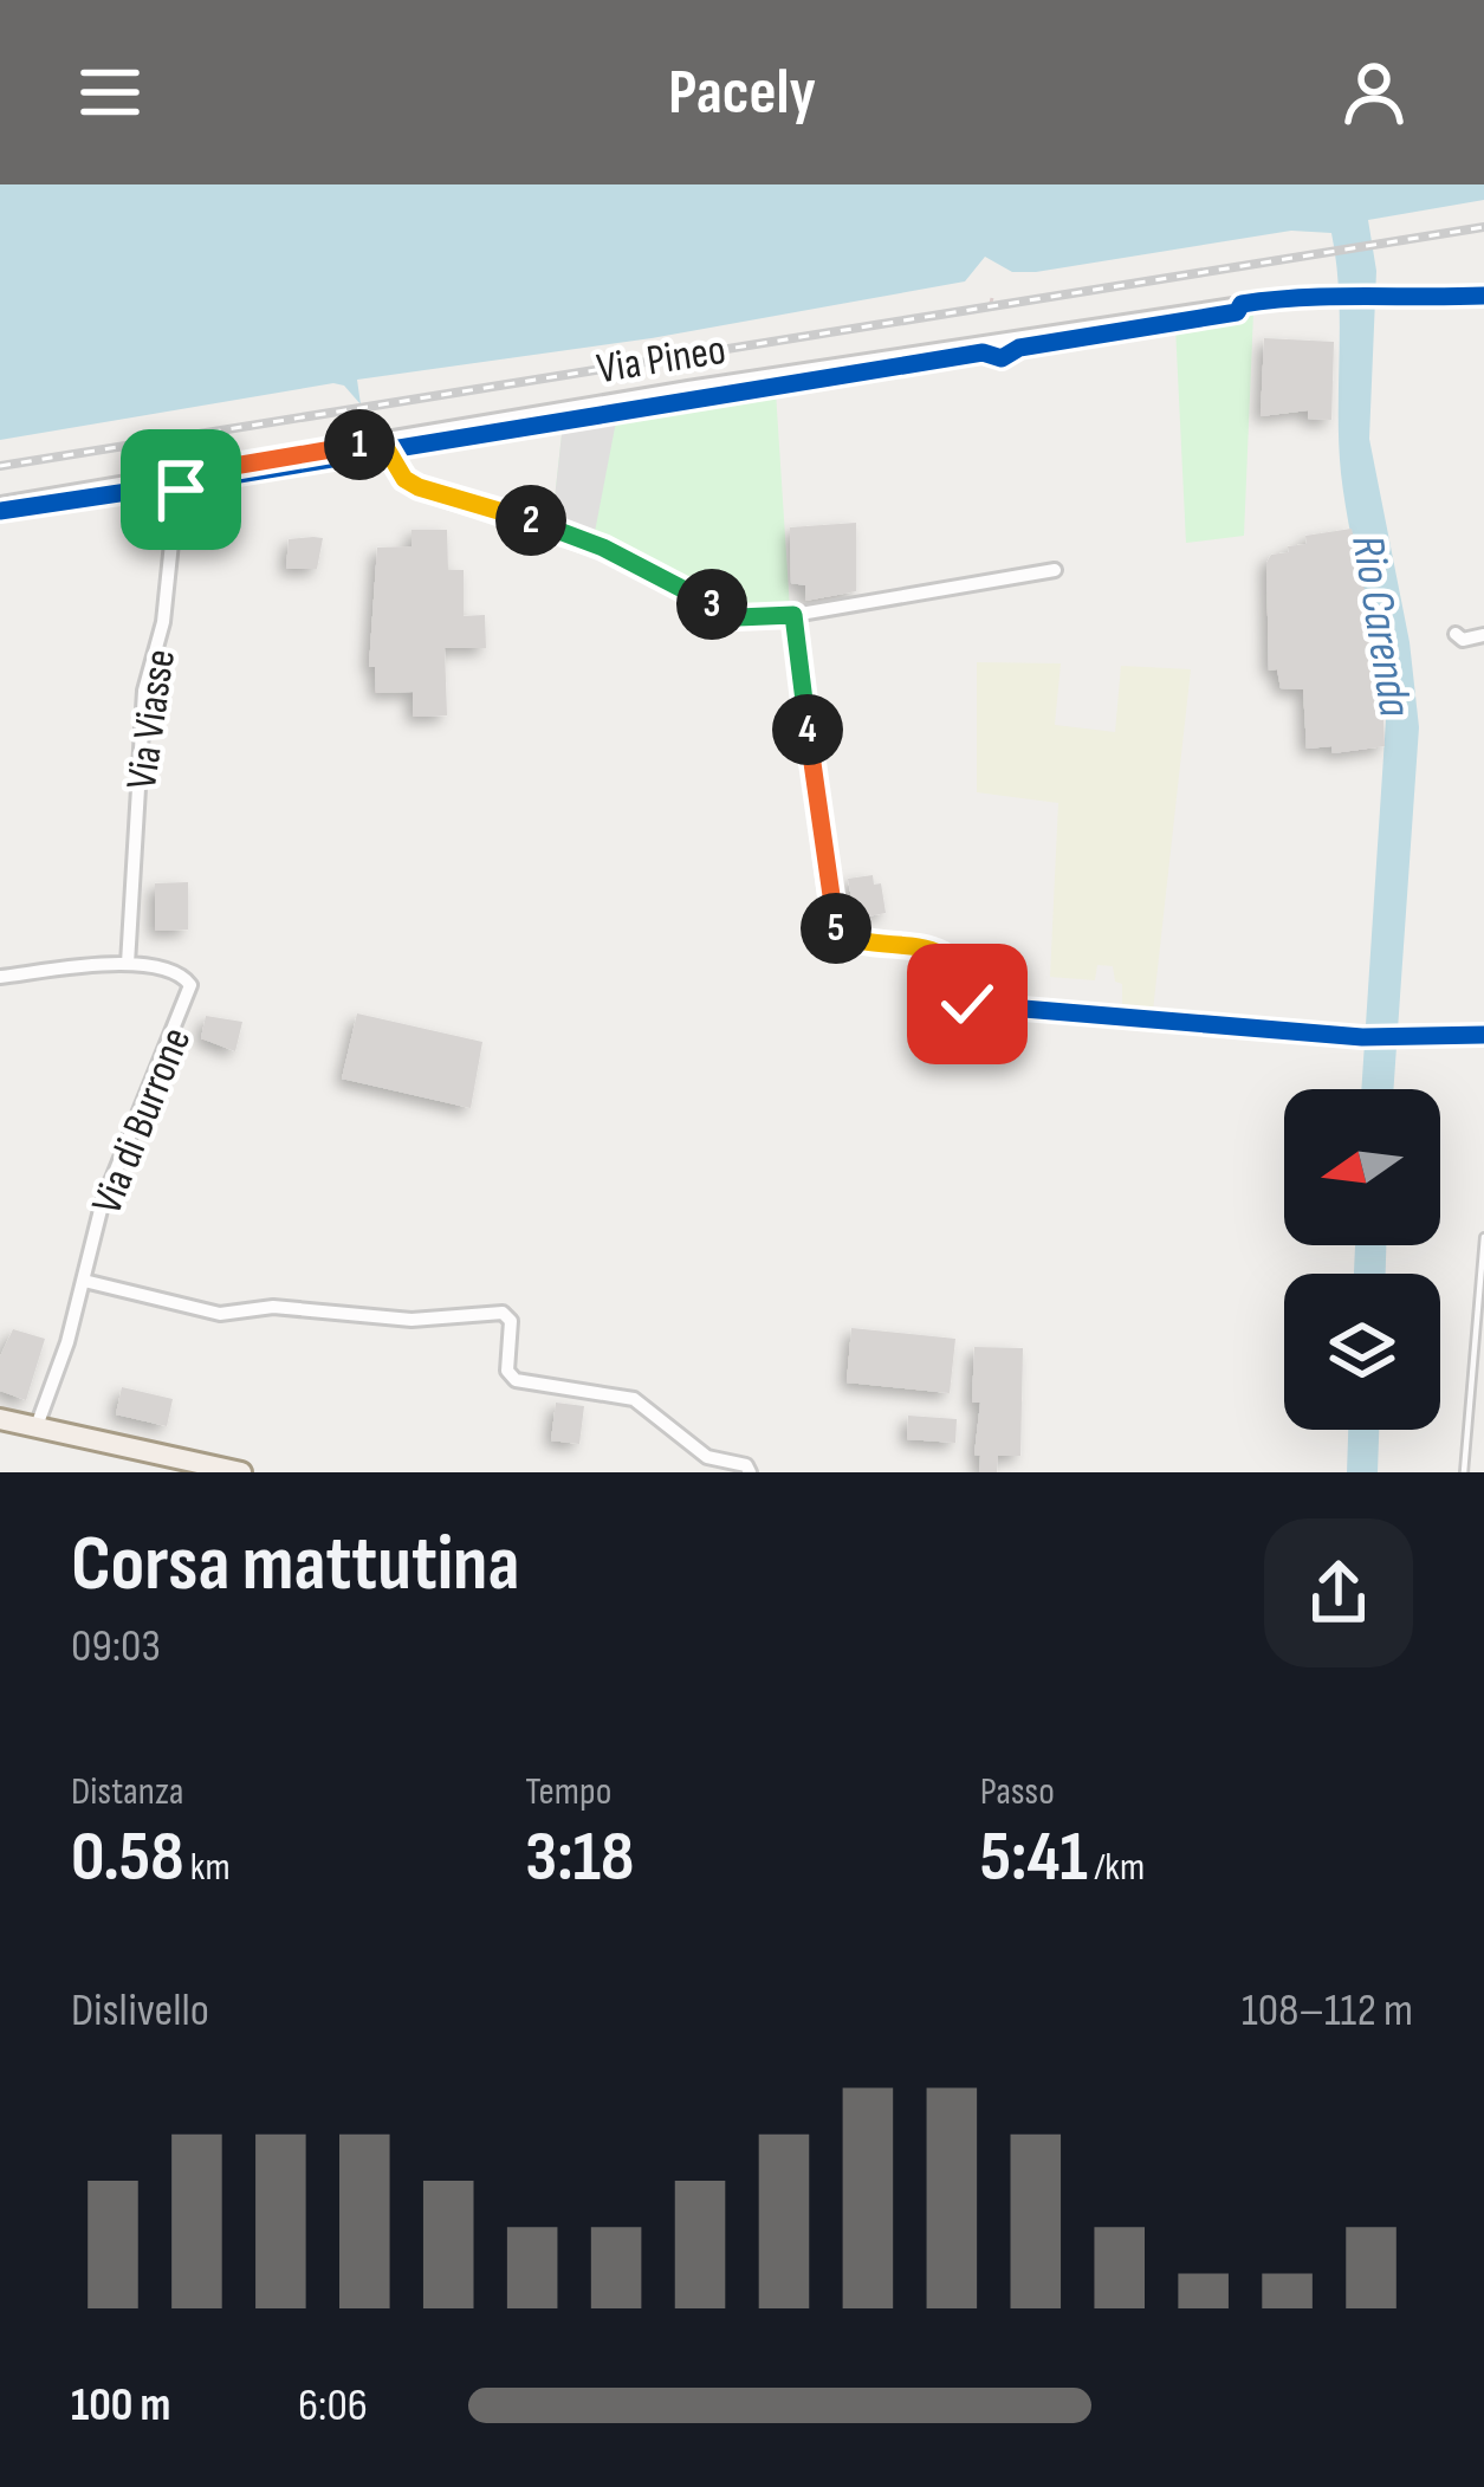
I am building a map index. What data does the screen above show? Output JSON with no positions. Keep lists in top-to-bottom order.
{
  "streets": {
    "street": ["Via Pineo", "Via Viasse", "Via di Burrone"]
  },
  "crossings": [
    ["Via Pineo", "Via Viasse"],
    ["Via Viasse", "Via di Burrone"]
  ],
  "water": ["Rio Carenda"],
  "north": "left",
  "page": {
    "header": "Pacely",
    "pins": [
      "1",
      "2",
      "3",
      "4",
      "5"
    ],
    "heading": ["Corsa mattutina", "09:03"],
    "stats": [
      ["Distanza", "0.58 km"],
      ["Tempo", "3:18"],
      ["Passo", "5:41 /km"]
    ],
    "chart": ["Dislivello", "108–112 m"],
    "list": [
      {
        "name": "100 m",
        "note": "6:06"
      }
    ]
  }
}
